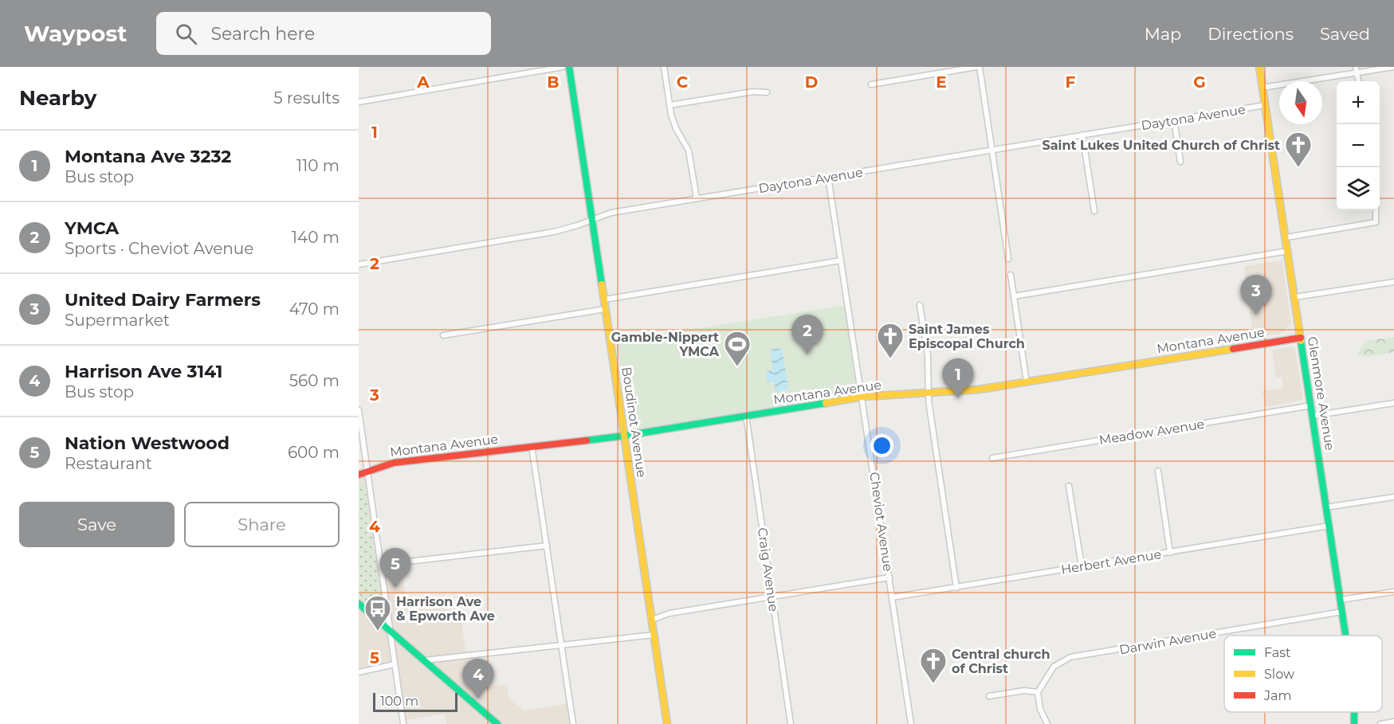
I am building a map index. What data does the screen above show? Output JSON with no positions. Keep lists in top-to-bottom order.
{
  "streets": {
    "street": [
      "Daytona Avenue",
      "Montana Avenue",
      "Glenmore Avenue",
      "Boudinot Avenue",
      "Meadow Avenue",
      "Cheviot Avenue",
      "Herbert Avenue",
      "Craig Avenue",
      "Darwin Avenue"
    ]
  },
  "crossings": [
    ["Daytona Avenue", "Glenmore Avenue"],
    ["Daytona Avenue", "Boudinot Avenue"],
    ["Daytona Avenue", "Cheviot Avenue"],
    ["Montana Avenue", "Glenmore Avenue"],
    ["Montana Avenue", "Boudinot Avenue"],
    ["Montana Avenue", "Cheviot Avenue"],
    ["Montana Avenue", "Craig Avenue"],
    ["Glenmore Avenue", "Meadow Avenue"],
    ["Glenmore Avenue", "Herbert Avenue"],
    ["Glenmore Avenue", "Darwin Avenue"],
    ["Cheviot Avenue", "Herbert Avenue"]
  ],
  "places": {
    "church": ["Saint Lukes United Church of Christ", "Saint James Episcopal Church", "Central church of Christ"],
    "sports": ["Gamble-Nippert YMCA"],
    "bus stop": ["Harrison Ave & Epworth Ave"]
  },
  "legend": ["Fast", "Slow", "Jam"],
  "scale_bar": "100 m",
  "north": "bottom",
  "page": {
    "header": "Waypost",
    "search": "Search here",
    "nav": ["Map", "Directions", "Saved"],
    "heading": ["Nearby", "5 results"],
    "map_buttons": ["+", "−"],
    "list": [
      {
        "mark": "1",
        "name": "Montana Ave 3232",
        "note": "Bus stop",
        "value": "110 m"
      },
      {
        "mark": "2",
        "name": "YMCA",
        "note": "Sports · Cheviot Avenue",
        "value": "140 m"
      },
      {
        "mark": "3",
        "name": "United Dairy Farmers",
        "note": "Supermarket",
        "value": "470 m"
      },
      {
        "mark": "4",
        "name": "Harrison Ave 3141",
        "note": "Bus stop",
        "value": "560 m"
      },
      {
        "mark": "5",
        "name": "Nation Westwood",
        "note": "Restaurant",
        "value": "600 m"
      }
    ],
    "pins": [
      "3",
      "2",
      "1",
      "5",
      "4"
    ],
    "buttons": ["Save", "Share"],
    "scale": "100 m"
  },
  "grid": {
    "columns": [
      "A",
      "B",
      "C",
      "D",
      "E",
      "F",
      "G"
    ],
    "rows": [
      "1",
      "2",
      "3",
      "4",
      "5"
    ]
  }
}
